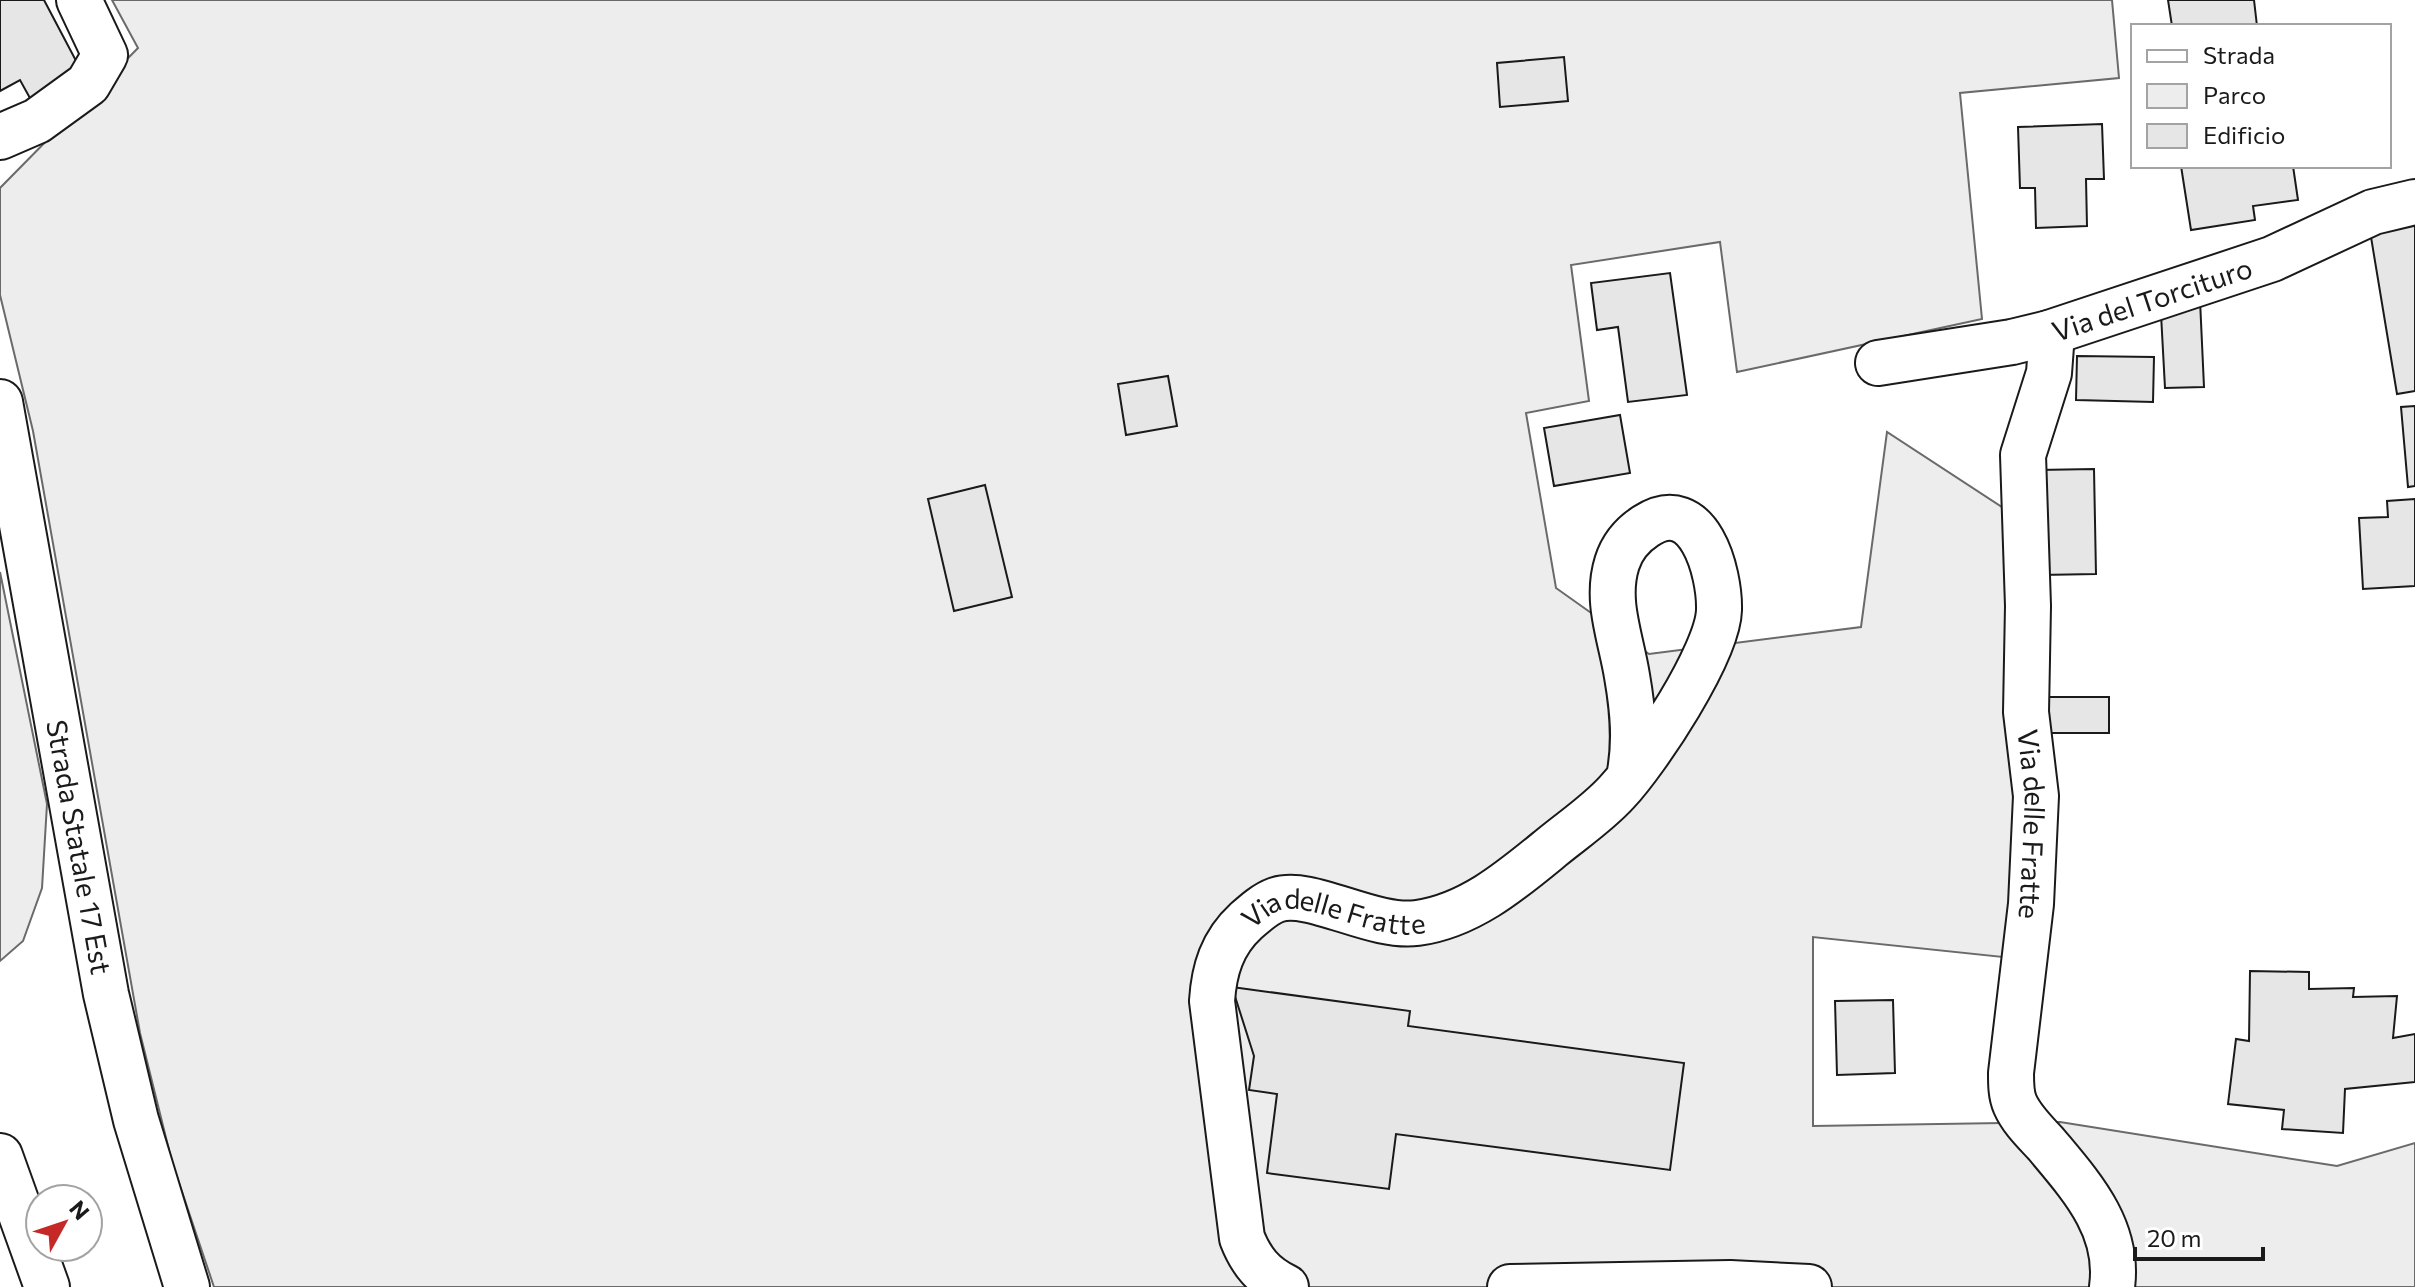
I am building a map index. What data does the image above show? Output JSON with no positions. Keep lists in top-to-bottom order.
{
  "streets": {
    "street": ["Via del Torcituro", "Via delle Fratte", "Strada Statale 17 Est"]
  },
  "crossings": [
    ["Via del Torcituro", "Via delle Fratte"]
  ],
  "legend": ["Strada", "Parco", "Edificio"],
  "scale_bar": "20 m",
  "north": "top right"
}
